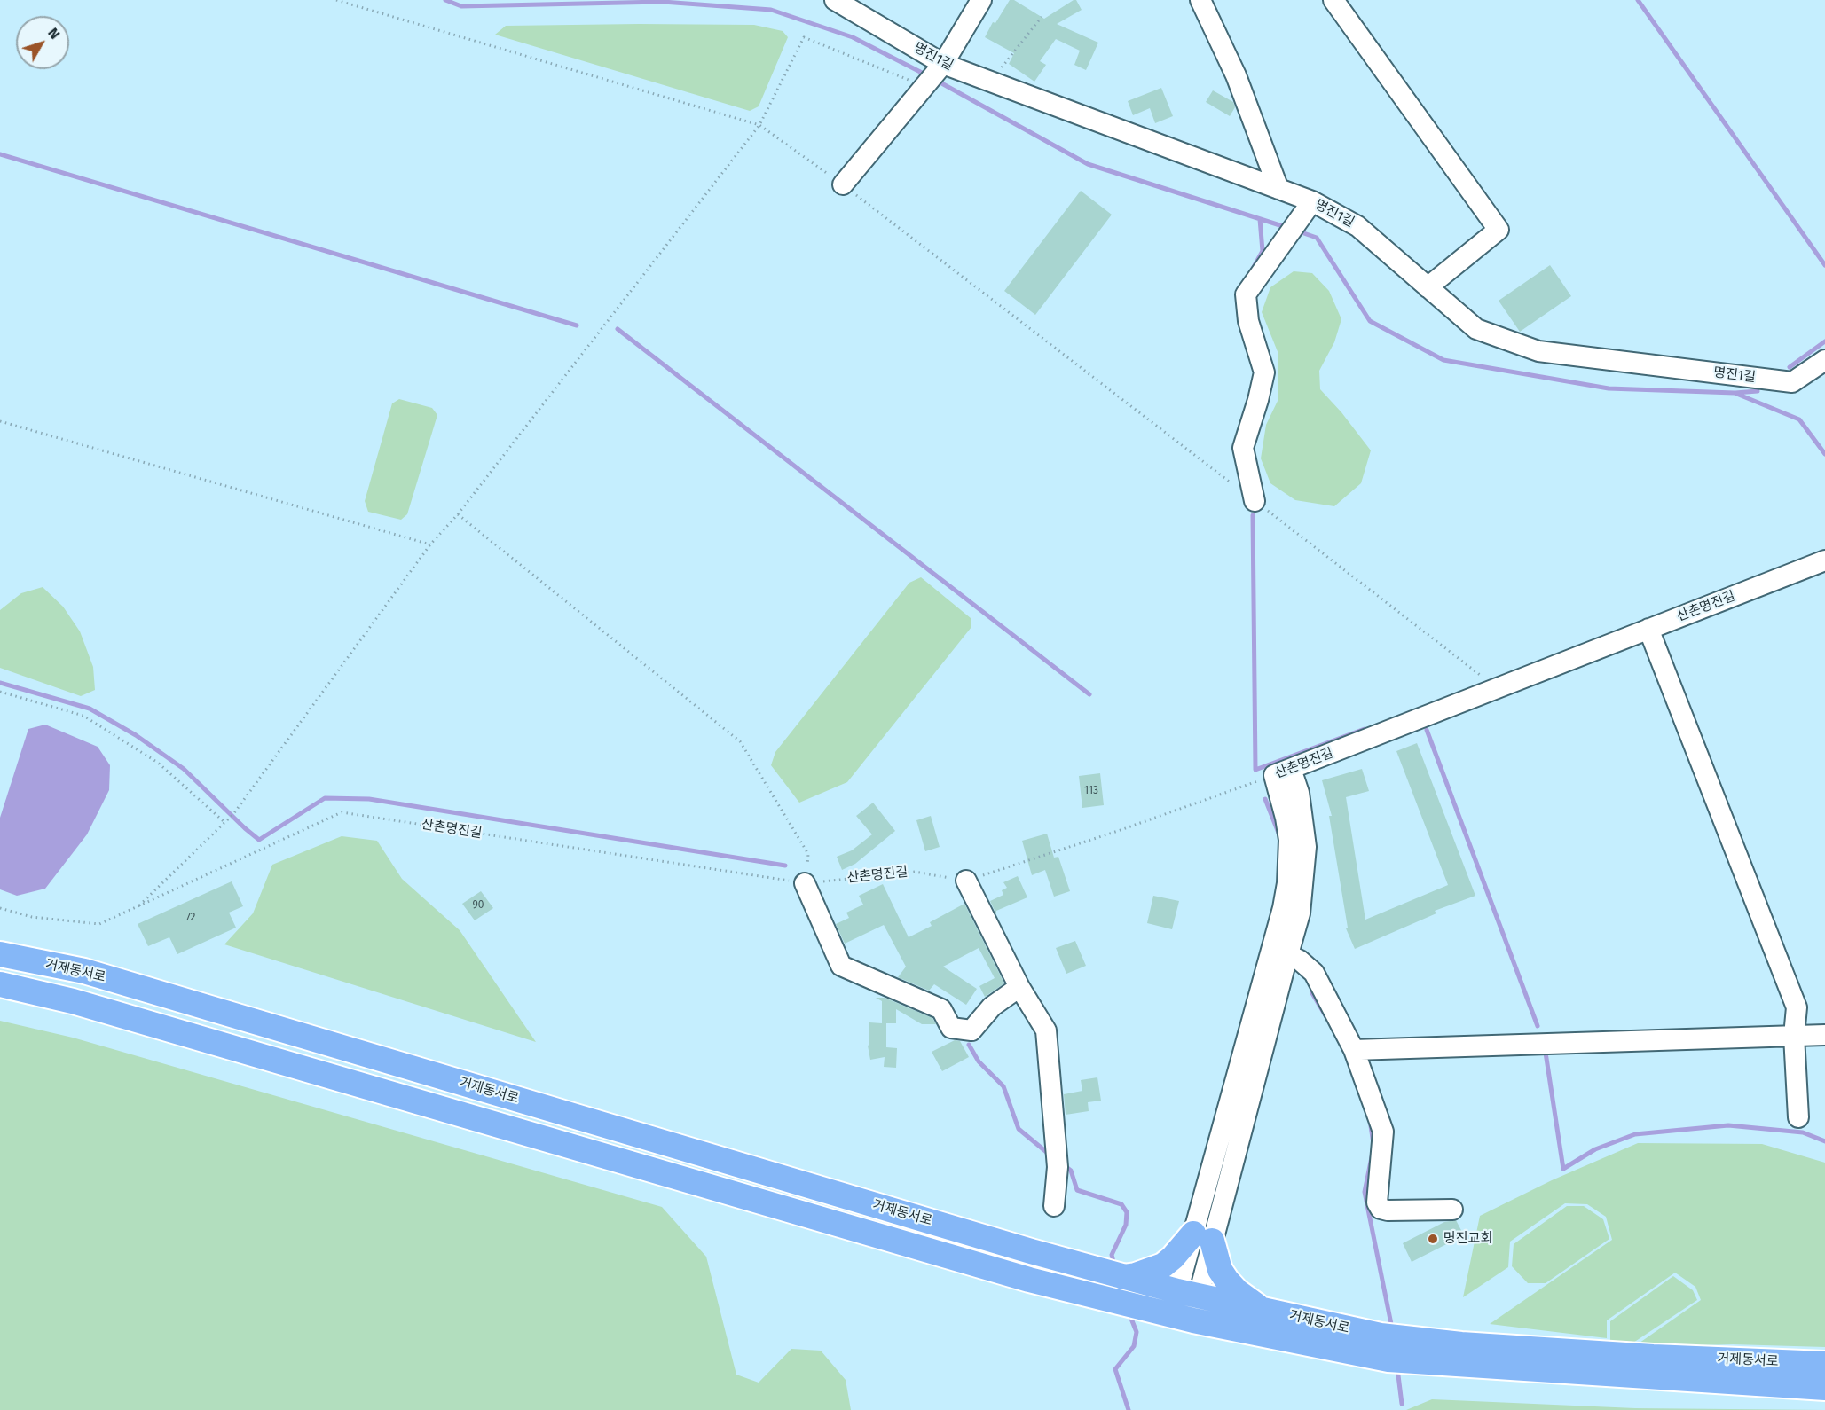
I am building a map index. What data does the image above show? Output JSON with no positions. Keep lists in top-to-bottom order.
{
  "streets": {
    "main road": ["거제동서로"],
    "street": ["명진1길", "산촌명진길"]
  },
  "places": ["명진교회"],
  "house_numbers": ["113", "90", "72"],
  "north": "top right"
}
